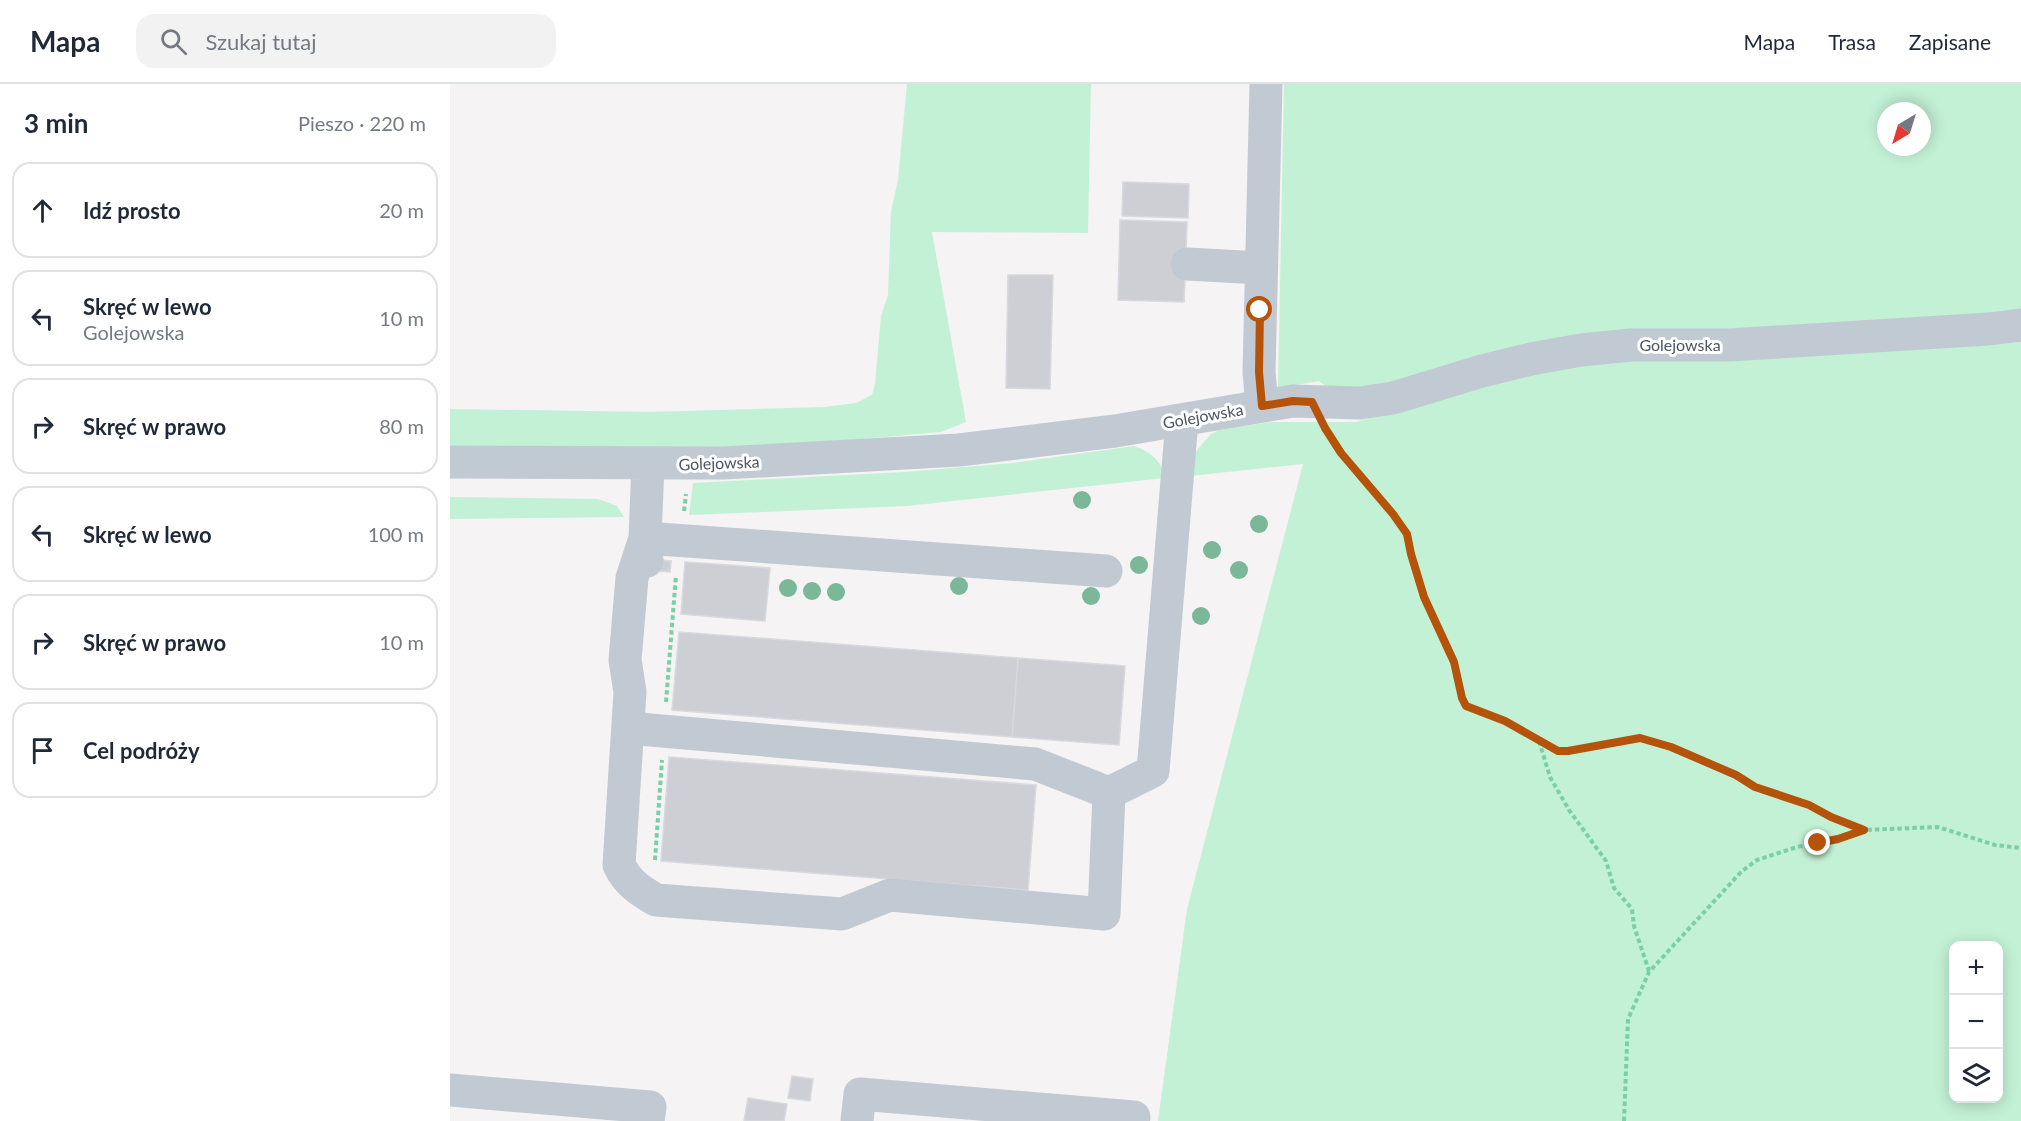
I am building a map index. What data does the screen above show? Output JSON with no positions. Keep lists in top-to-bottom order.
{
  "streets": {
    "street": ["Golejowska"]
  },
  "north": "bottom left",
  "page": {
    "header": "Mapa",
    "search": "Szukaj tutaj",
    "nav": ["Mapa", "Trasa", "Zapisane"],
    "heading": ["3 min", "Pieszo · 220 m"],
    "list": [
      ["Idź prosto", "20 m"],
      ["Skręć w lewo", "Golejowska", "10 m"],
      ["Skręć w prawo", "80 m"],
      ["Skręć w lewo", "100 m"],
      ["Skręć w prawo", "10 m"],
      "Cel podróży"
    ],
    "map_buttons": ["+", "−"]
  }
}
